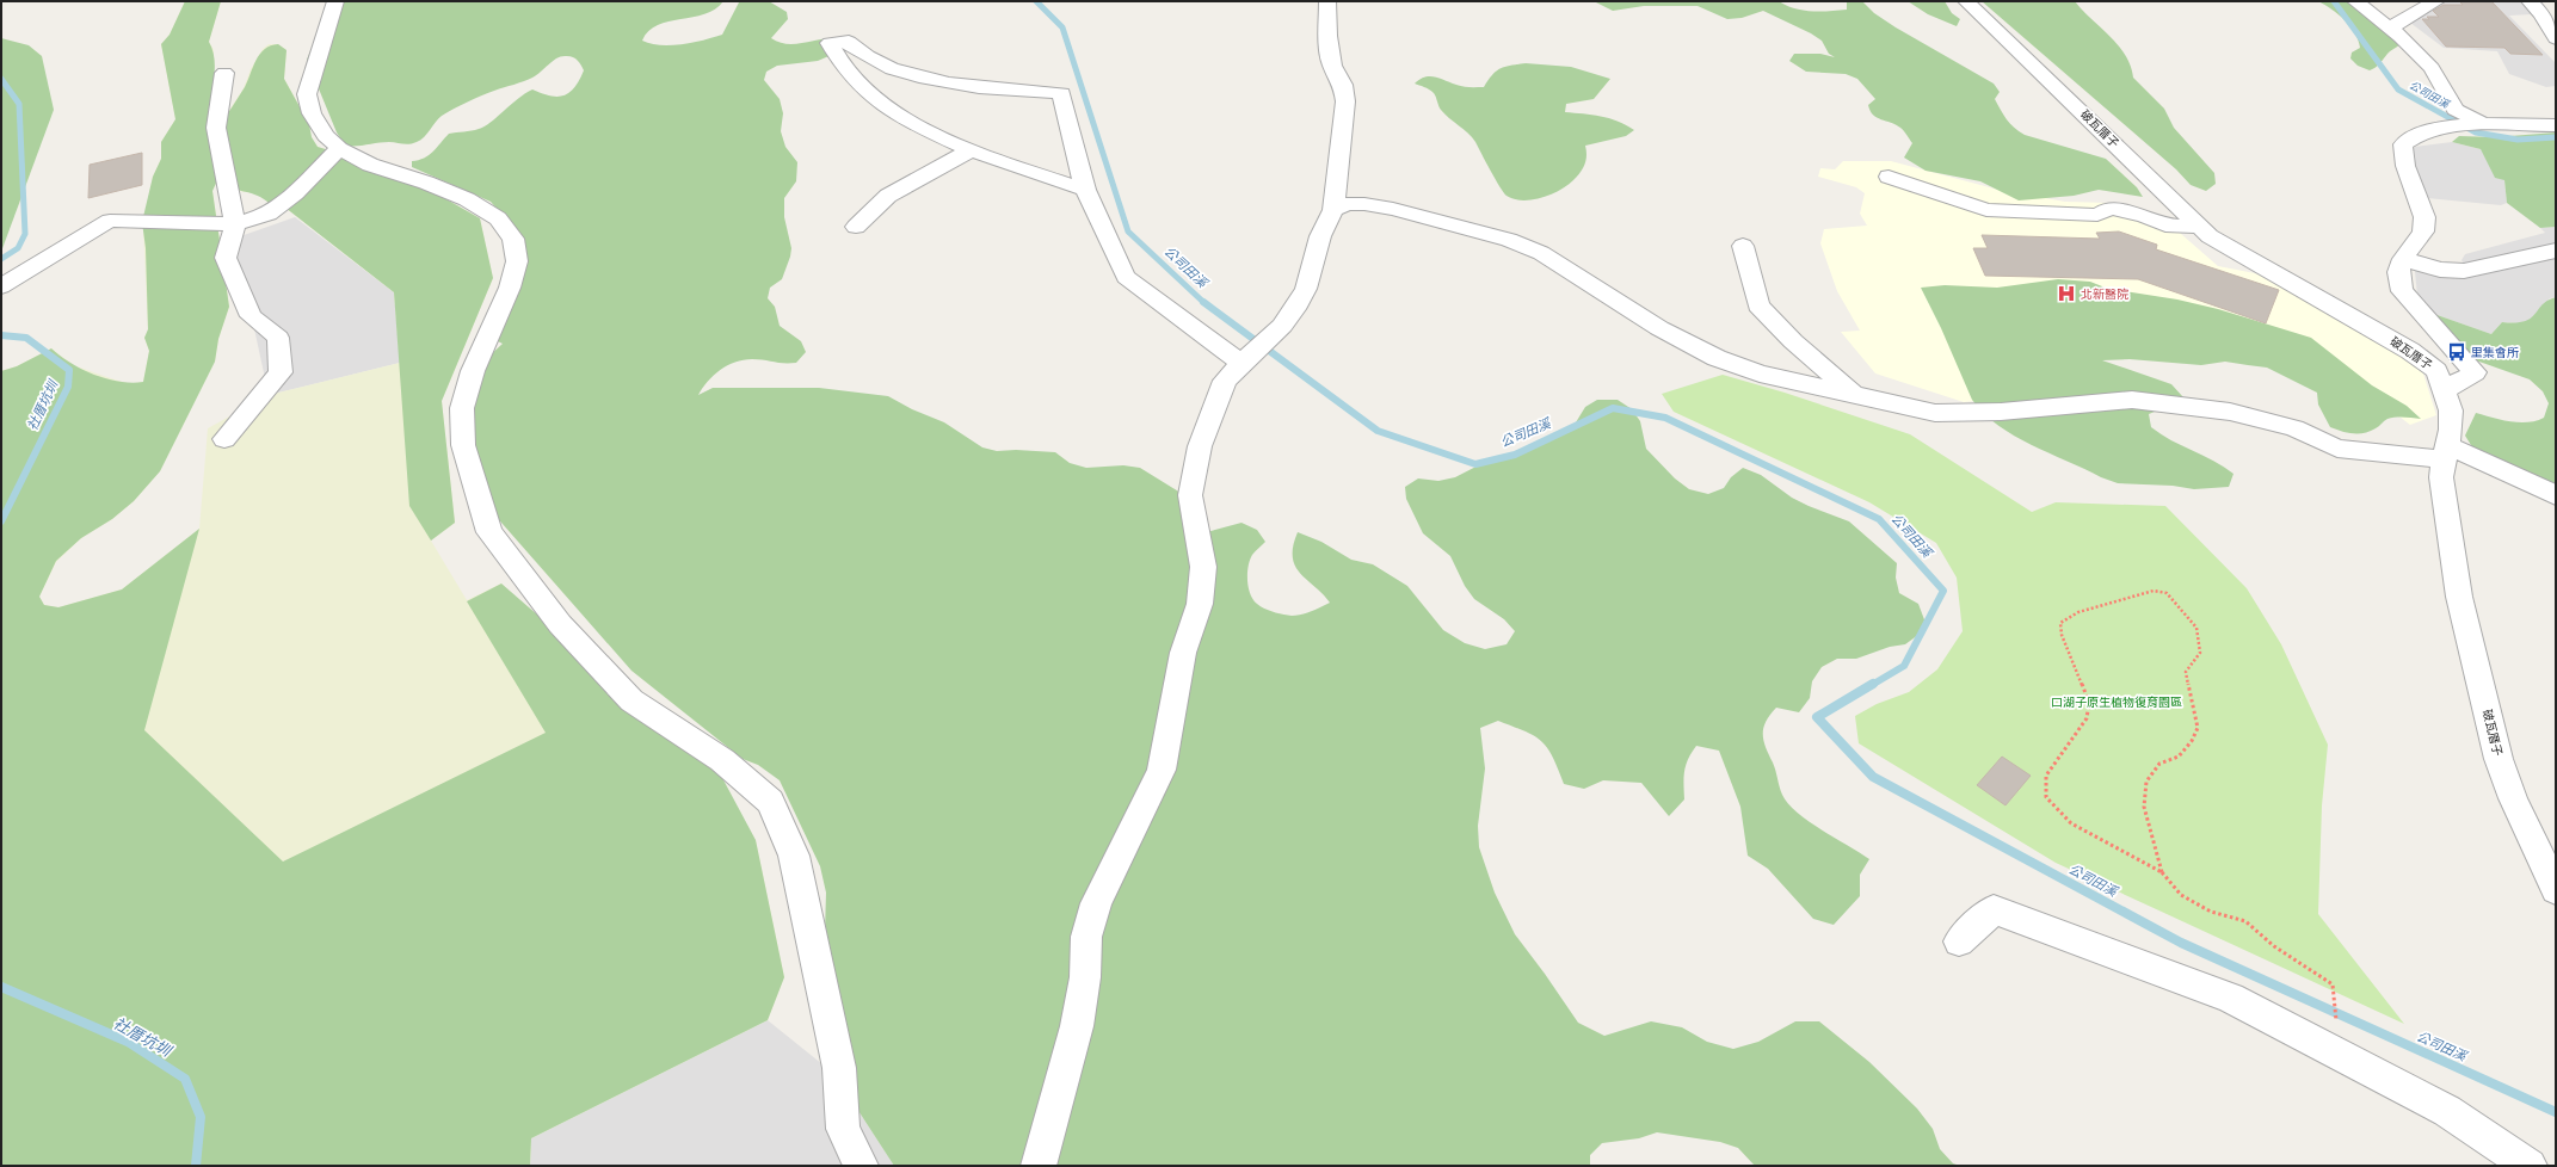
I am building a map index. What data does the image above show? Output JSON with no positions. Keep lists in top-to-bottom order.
{
  "streets": {
    "street": ["破瓦厝子"]
  },
  "water": ["公司田溪", "社厝坑圳"],
  "parks": ["口湖子原生植物復育園區"],
  "places": {
    "hospital": ["北新醫院"],
    "bus stop": ["里集會所"]
  }
}
